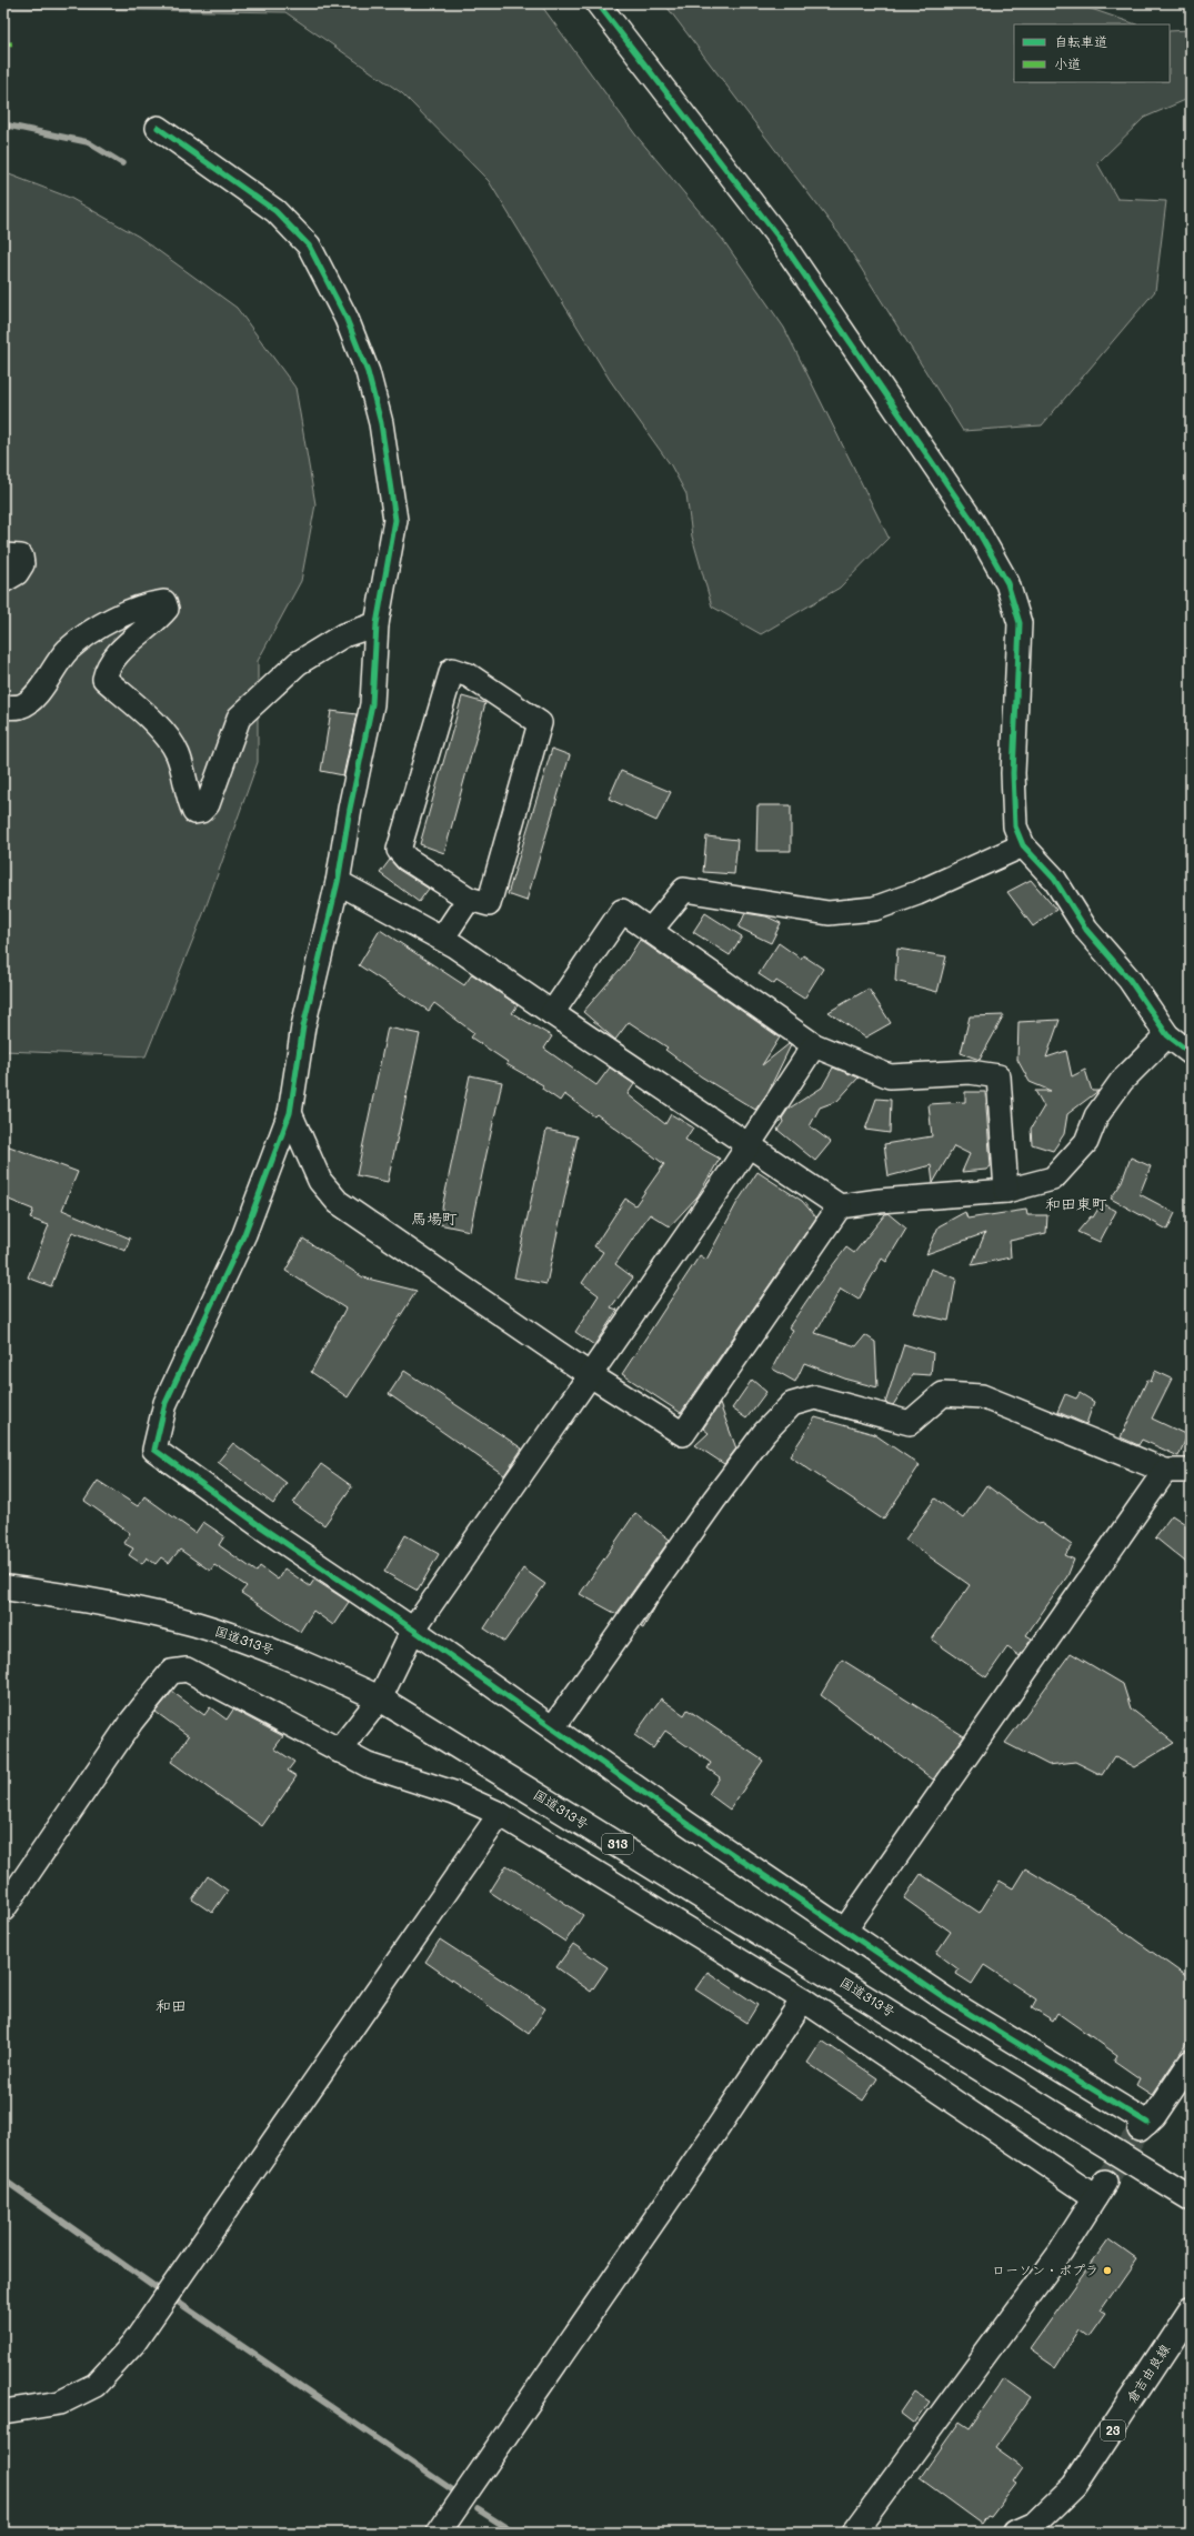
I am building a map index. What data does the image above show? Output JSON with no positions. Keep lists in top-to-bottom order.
{
  "streets": {
    "main road": [
      "国道313号",
      "313",
      "倉吉由良線",
      "23"
    ]
  },
  "districts": ["和田東町", "馬場町", "和田"],
  "places": ["ローソン・ポプラ"],
  "legend": ["自転車道", "小道"]
}
